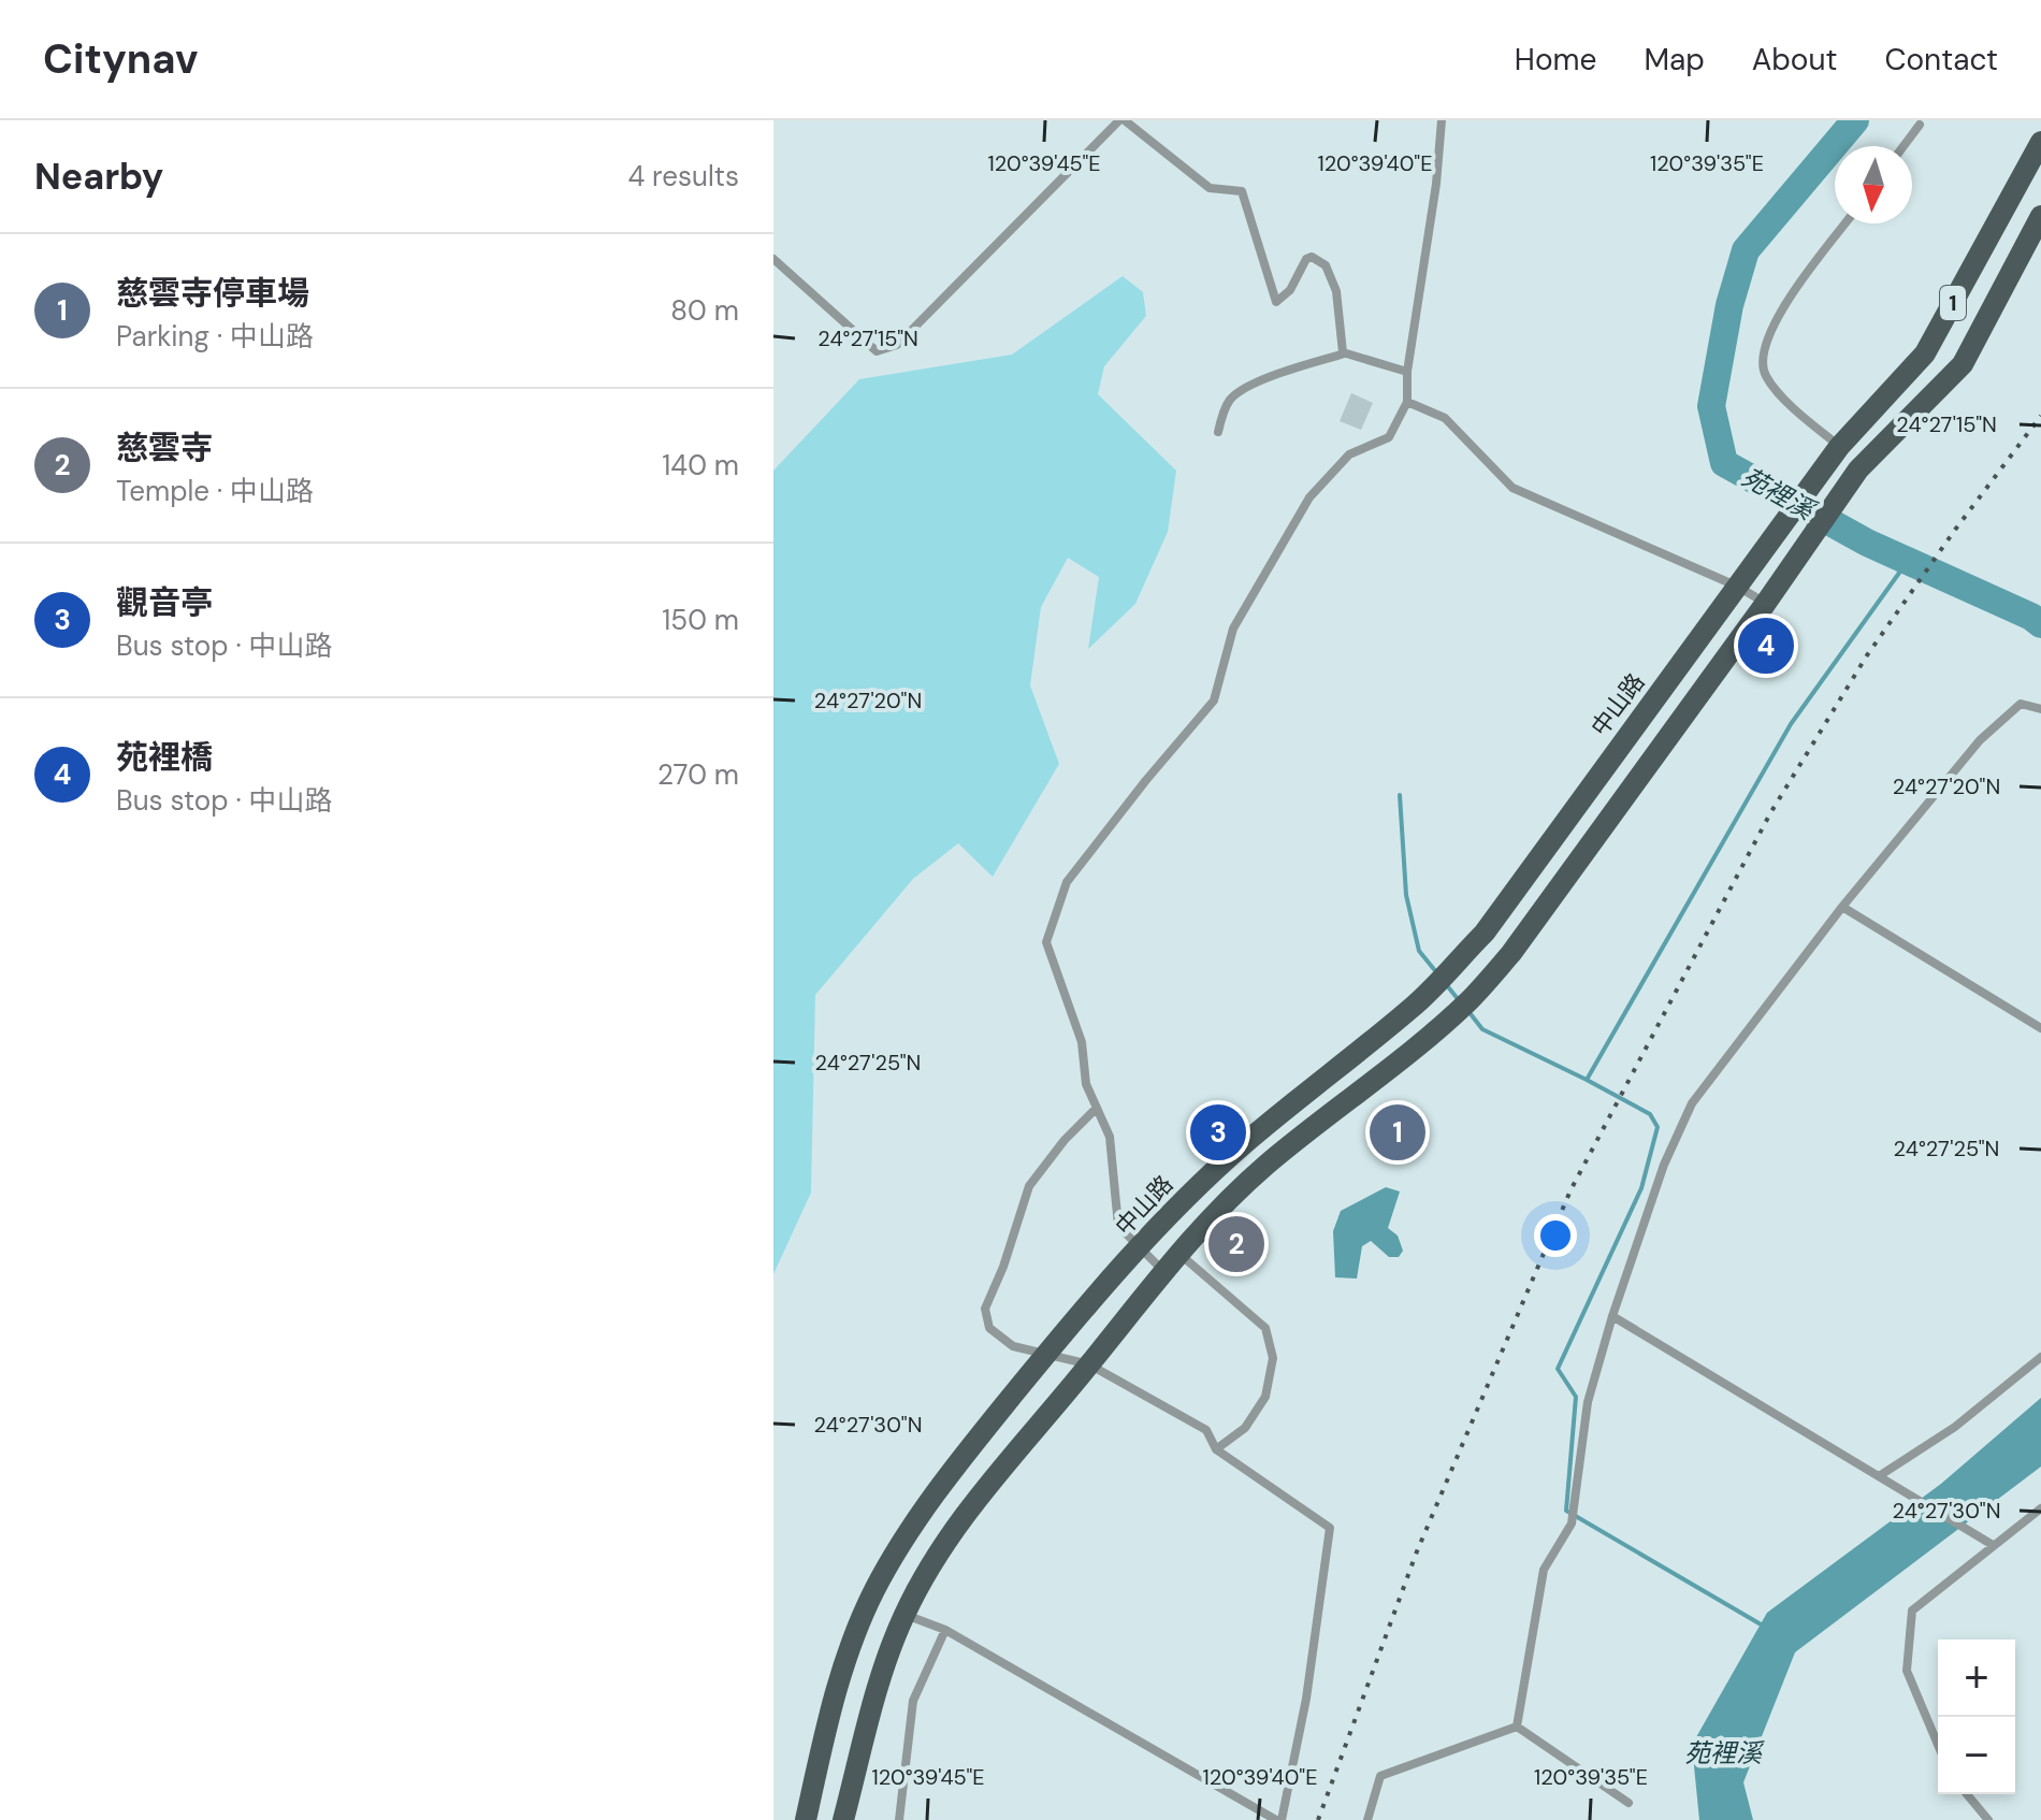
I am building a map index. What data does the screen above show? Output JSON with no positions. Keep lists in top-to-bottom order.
{
  "streets": {
    "main road": ["1", "中山路"]
  },
  "crossings": [
    ["1", "中山路"]
  ],
  "water": ["苑裡溪"],
  "north": "bottom",
  "page": {
    "header": "Citynav",
    "nav": [
      "Home",
      "Map",
      "About",
      "Contact"
    ],
    "heading": ["Nearby", "4 results"],
    "list": [
      {
        "mark": "1",
        "name": "慈雲寺停車場",
        "note": "Parking · 中山路",
        "value": "80 m"
      },
      {
        "mark": "2",
        "name": "慈雲寺",
        "note": "Temple · 中山路",
        "value": "140 m"
      },
      {
        "mark": "3",
        "name": "觀音亭",
        "note": "Bus stop · 中山路",
        "value": "150 m"
      },
      {
        "mark": "4",
        "name": "苑裡橋",
        "note": "Bus stop · 中山路",
        "value": "270 m"
      }
    ],
    "pins": [
      "4",
      "1",
      "3",
      "2"
    ],
    "map_buttons": ["+", "−"]
  },
  "coordinates": [
    "120°39'45\"E",
    "120°39'40\"E",
    "120°39'35\"E",
    "24°27'15\"N",
    "24°27'20\"N",
    "24°27'25\"N",
    "24°27'30\"N"
  ]
}
